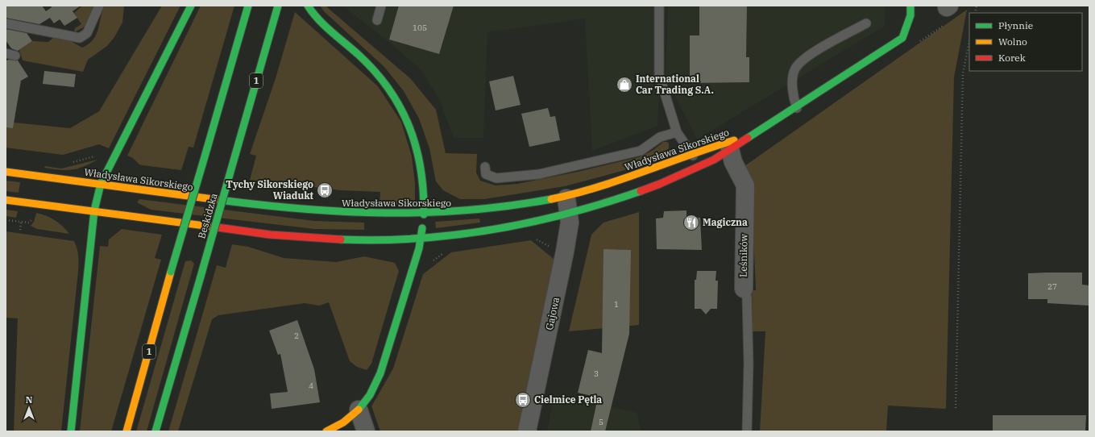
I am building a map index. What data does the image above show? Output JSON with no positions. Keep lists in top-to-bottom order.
{
  "streets": {
    "street": [
      "1",
      "Władysława Sikorskiego",
      "Beskidzka",
      "Leśników",
      "Gajowa"
    ]
  },
  "crossings": [
    ["Władysława Sikorskiego", "Leśników"],
    ["Władysława Sikorskiego", "Gajowa"]
  ],
  "places": {
    "shop": ["International Car Trading S.A."],
    "bus stop": ["Tychy Sikorskiego Wiadukt", "Cielmice Pętla"],
    "restaurant": ["Magiczna"]
  },
  "house_numbers": [
    "105",
    "27",
    "1",
    "2",
    "3",
    "4",
    "5"
  ],
  "legend": ["Płynnie", "Wolno", "Korek"],
  "north": "top"
}
